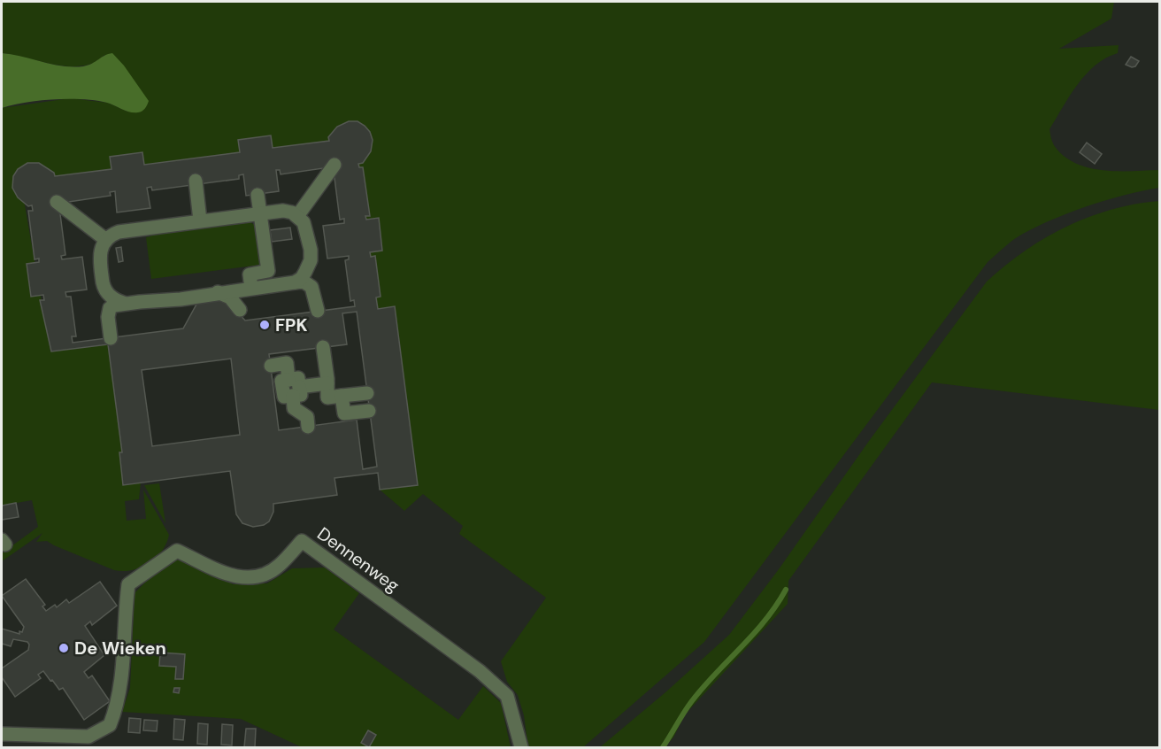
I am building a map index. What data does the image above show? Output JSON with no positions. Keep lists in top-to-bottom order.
{
  "streets": {
    "street": ["Dennenweg"]
  },
  "places": ["FPK", "De Wieken"]
}
